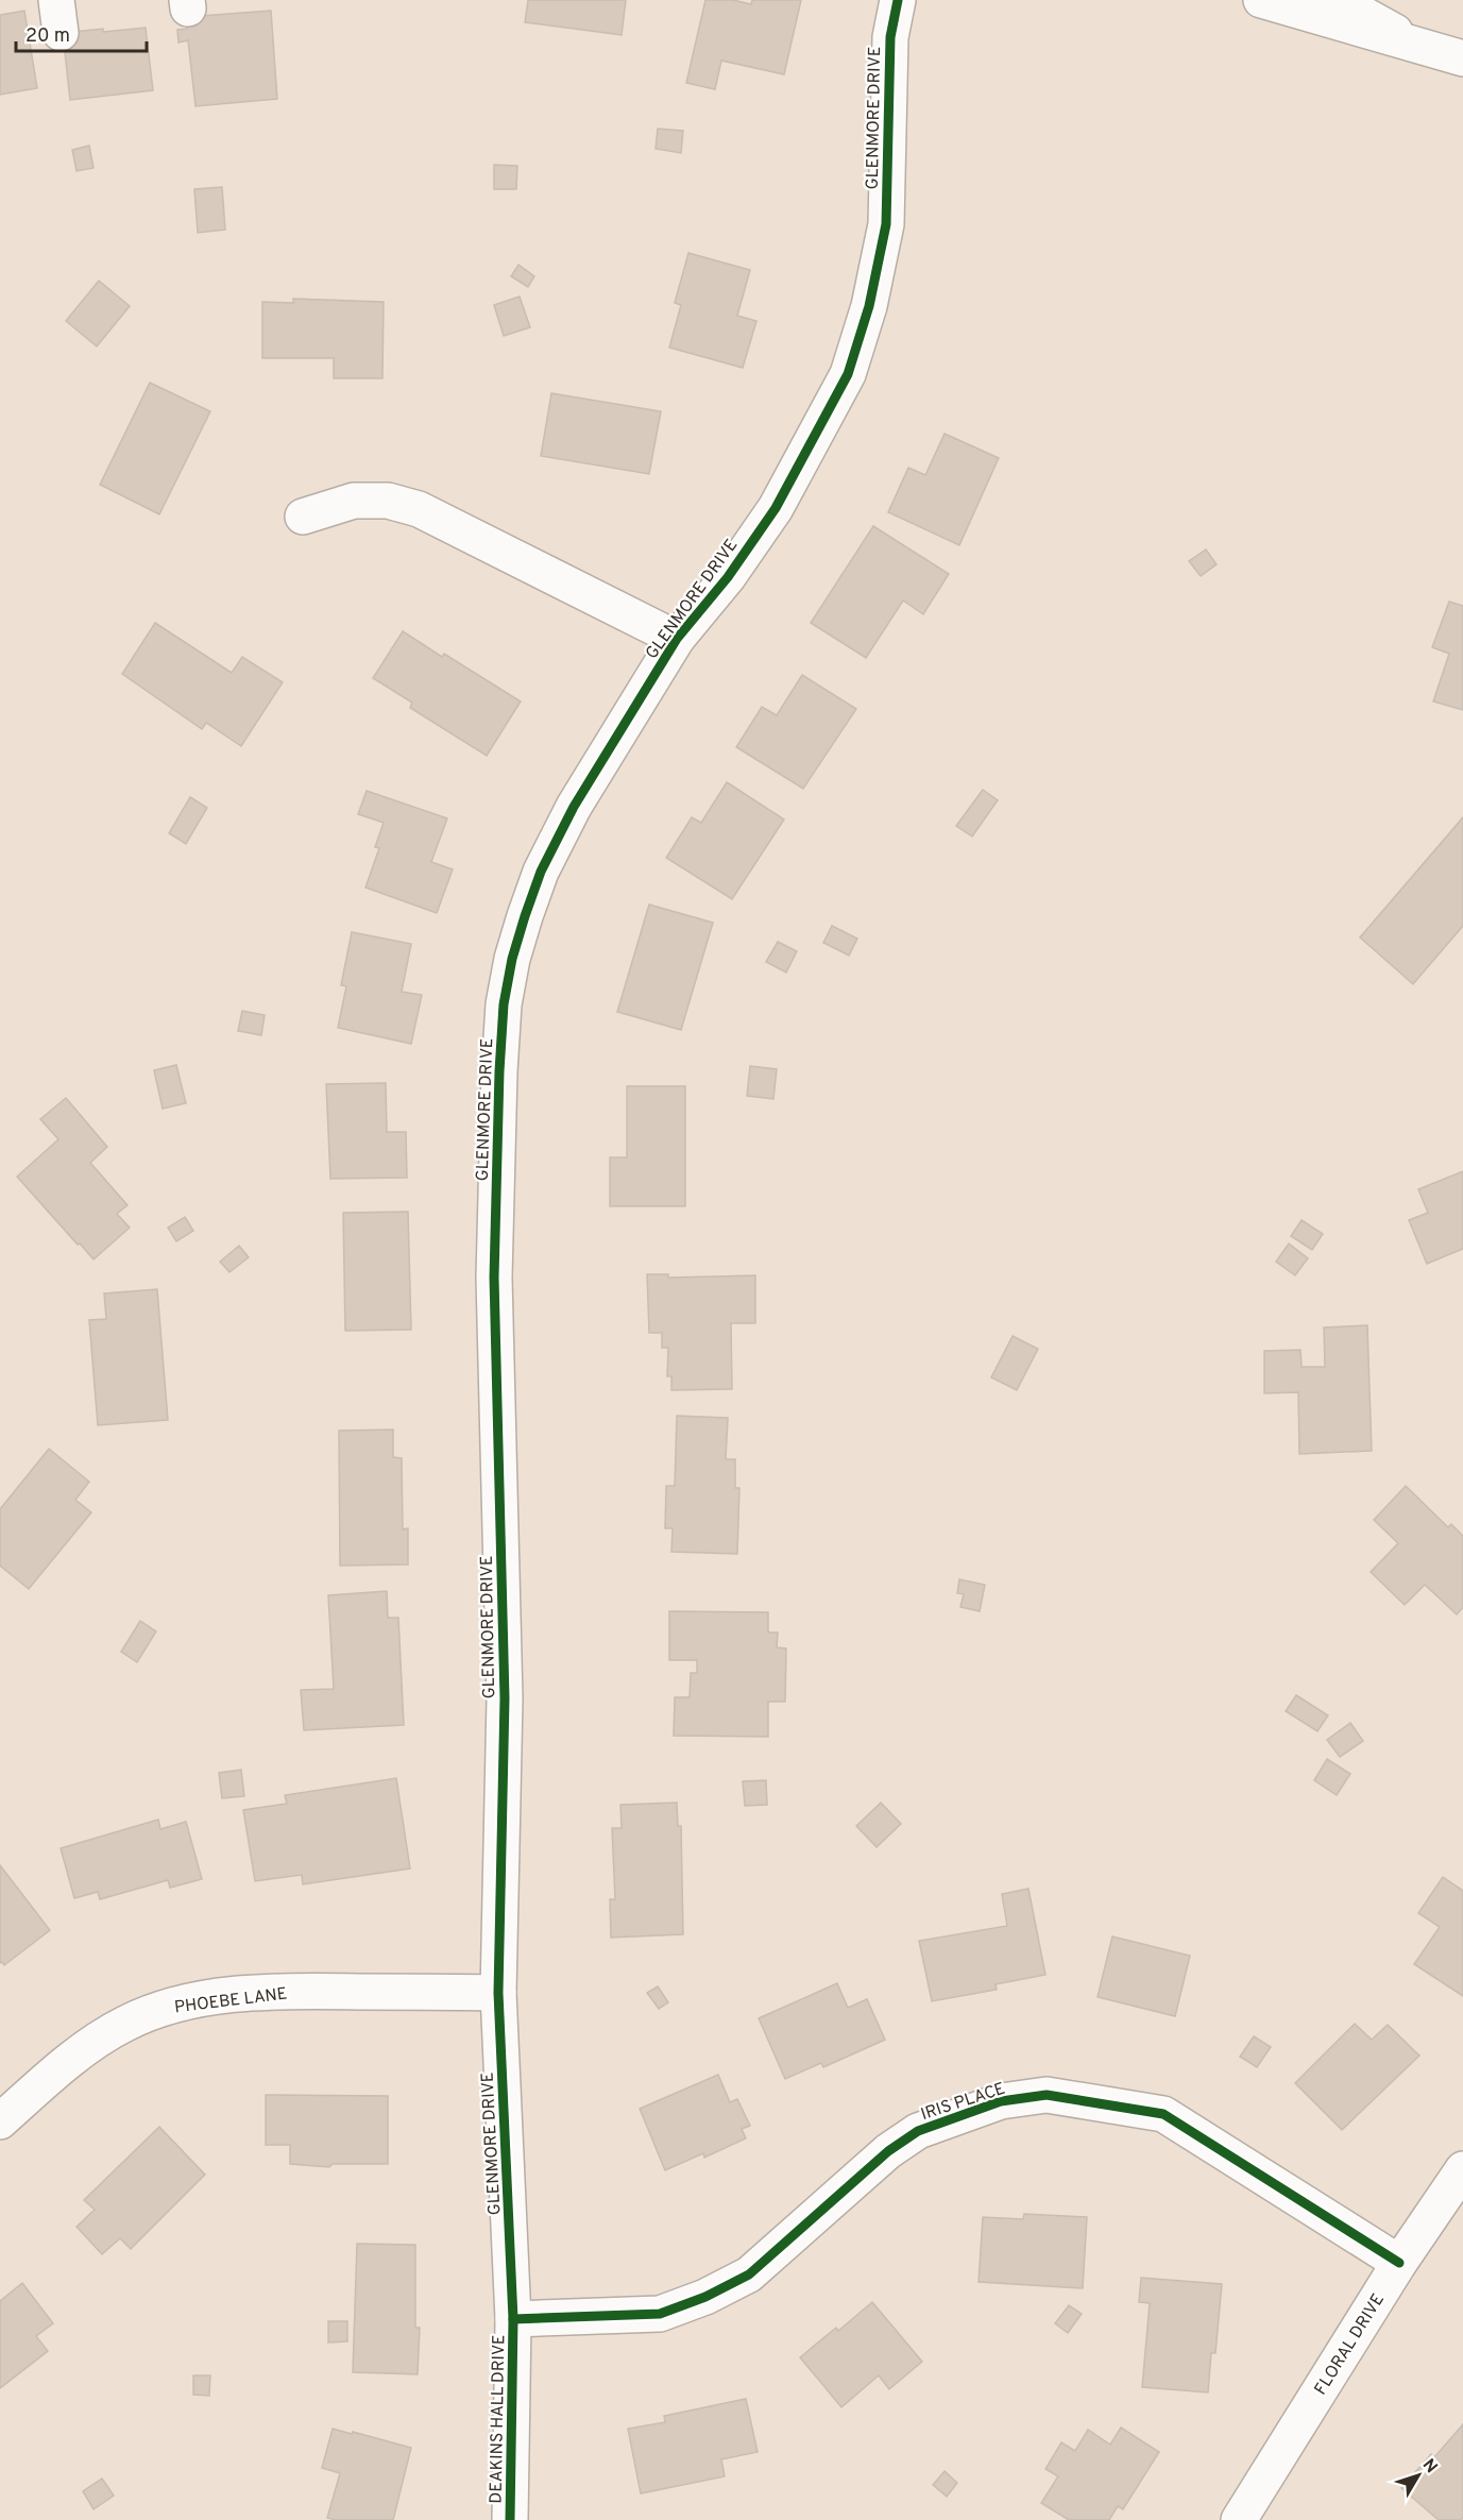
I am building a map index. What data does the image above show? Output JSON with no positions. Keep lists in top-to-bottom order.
{
  "streets": {
    "street": [
      "GLENMORE DRIVE",
      "PHOEBE LANE",
      "IRIS PLACE",
      "FLORAL DRIVE",
      "DEAKINS HALL DRIVE"
    ]
  },
  "crossings": [
    ["GLENMORE DRIVE", "PHOEBE LANE"],
    ["GLENMORE DRIVE", "IRIS PLACE"],
    ["GLENMORE DRIVE", "DEAKINS HALL DRIVE"],
    ["IRIS PLACE", "FLORAL DRIVE"],
    ["IRIS PLACE", "DEAKINS HALL DRIVE"]
  ],
  "scale_bar": "20 m",
  "north": "top right"
}
